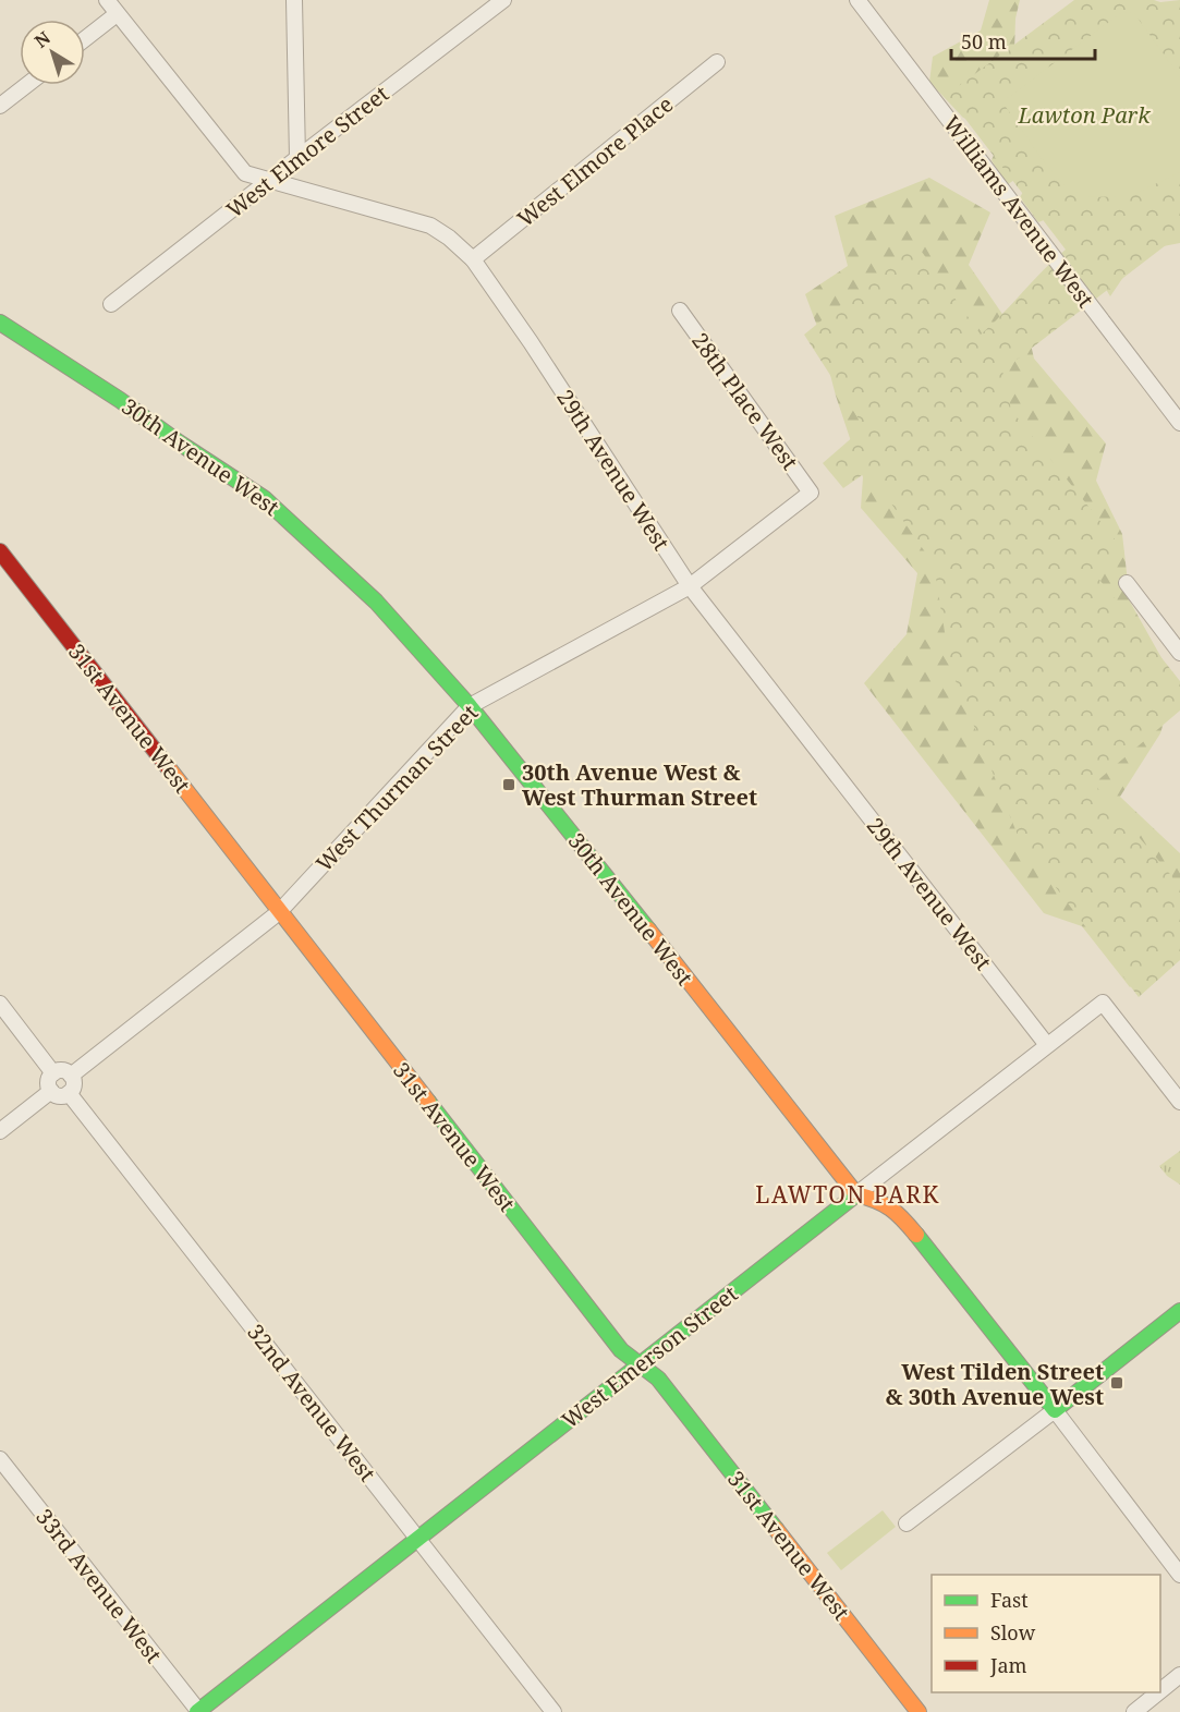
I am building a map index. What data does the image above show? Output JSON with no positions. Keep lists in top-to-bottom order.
{
  "streets": {
    "street": [
      "West Elmore Street",
      "West Elmore Place",
      "Williams Avenue West",
      "28th Place West",
      "30th Avenue West",
      "29th Avenue West",
      "31st Avenue West",
      "West Thurman Street",
      "West Emerson Street",
      "32nd Avenue West",
      "33rd Avenue West"
    ]
  },
  "crossings": [
    ["West Elmore Street", "29th Avenue West"],
    ["West Elmore Place", "29th Avenue West"],
    ["28th Place West", "West Thurman Street"],
    ["30th Avenue West", "West Thurman Street"],
    ["30th Avenue West", "West Emerson Street"],
    ["29th Avenue West", "West Thurman Street"],
    ["29th Avenue West", "West Emerson Street"],
    ["31st Avenue West", "West Thurman Street"],
    ["31st Avenue West", "West Emerson Street"],
    ["West Thurman Street", "32nd Avenue West"],
    ["West Emerson Street", "32nd Avenue West"],
    ["West Emerson Street", "33rd Avenue West"]
  ],
  "districts": ["LAWTON PARK"],
  "parks": ["Lawton Park"],
  "places": {
    "transit": ["30th Avenue West & West Thurman Street", "West Tilden Street & 30th Avenue West"]
  },
  "legend": ["Fast", "Slow", "Jam"],
  "scale_bar": "50 m",
  "north": "top left"
}
